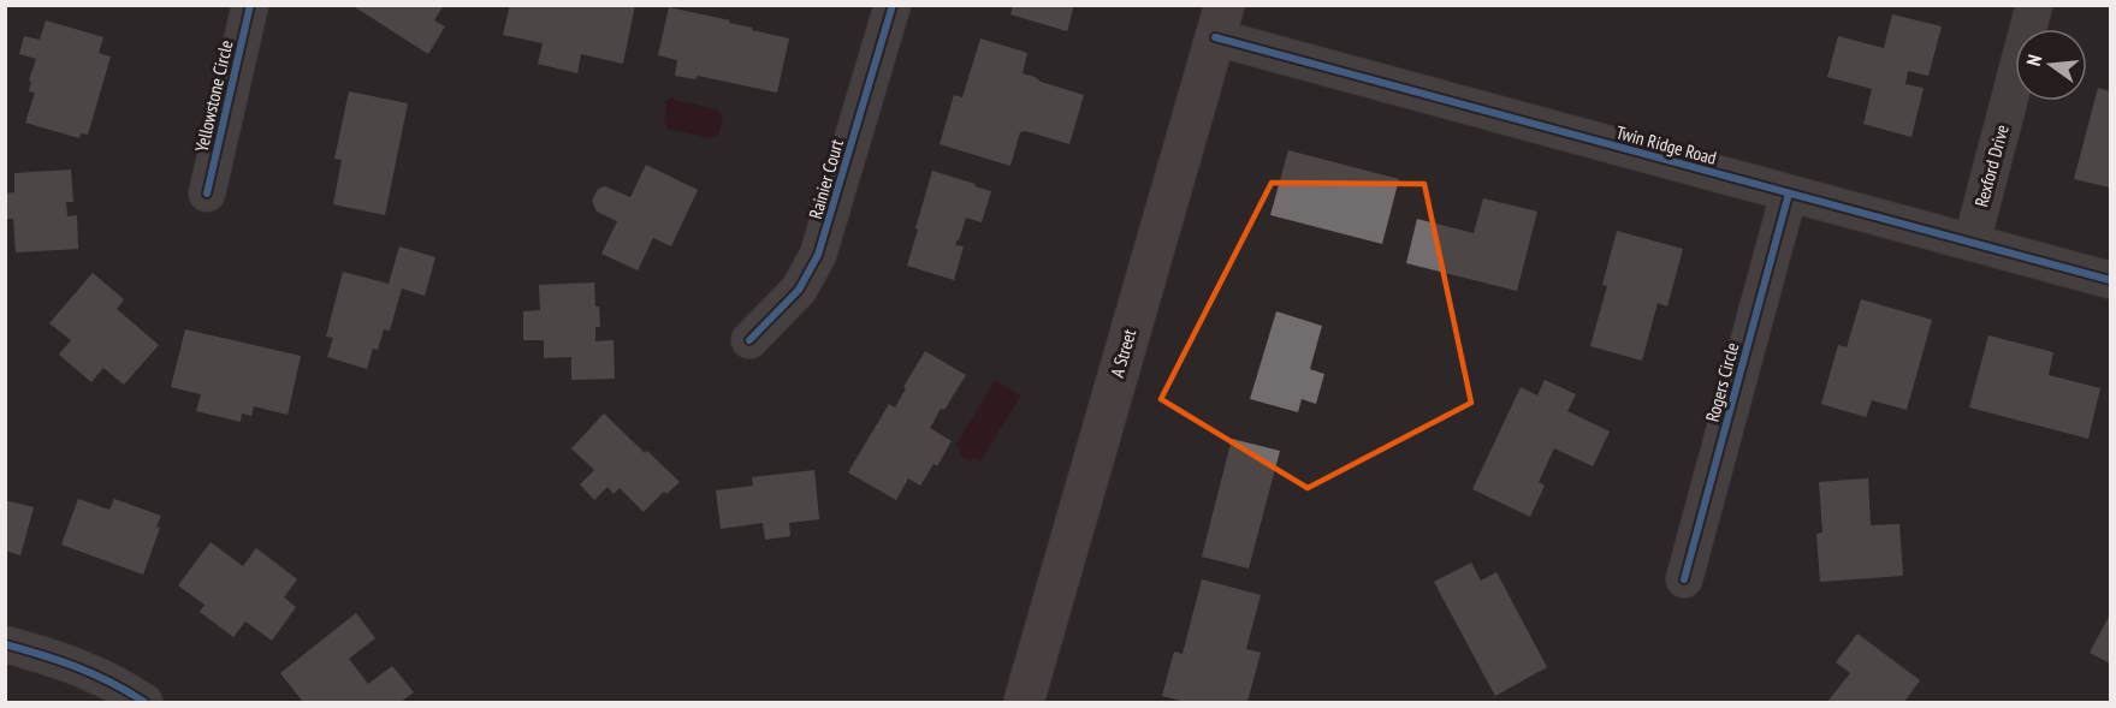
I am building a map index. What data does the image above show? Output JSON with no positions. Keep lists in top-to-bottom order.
{
  "streets": {
    "main road": ["A Street"],
    "street": [
      "Yellowstone Circle",
      "Twin Ridge Road",
      "Rexford Drive",
      "Rainier Court",
      "Rogers Circle"
    ]
  },
  "crossings": [
    ["Twin Ridge Road", "Rexford Drive"],
    ["Twin Ridge Road", "A Street"],
    ["Twin Ridge Road", "Rogers Circle"]
  ],
  "north": "left"
}
